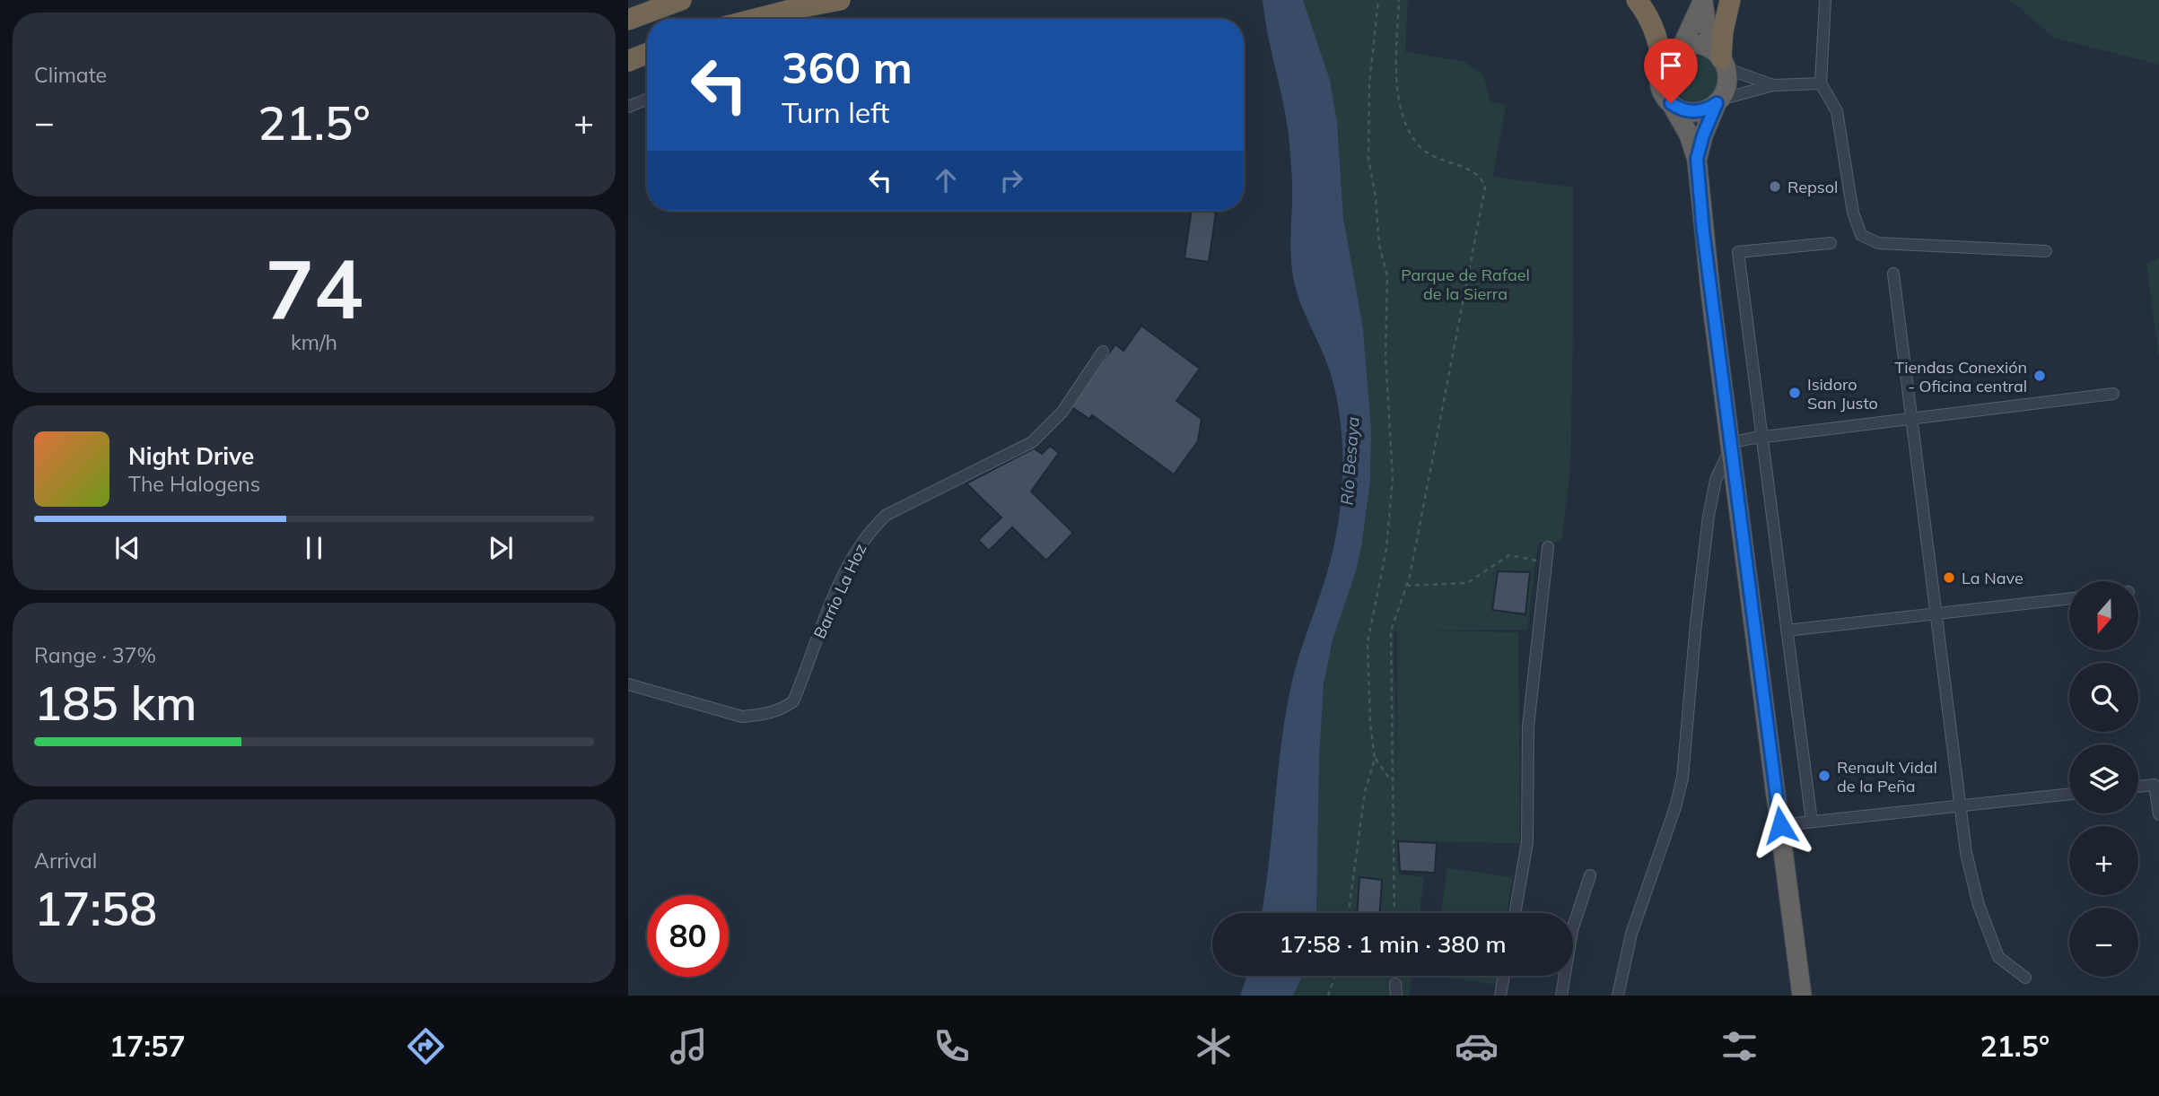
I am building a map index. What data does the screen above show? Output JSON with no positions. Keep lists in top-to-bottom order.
{
  "streets": {
    "street": ["Barrio La Hoz"]
  },
  "water": ["Río Besaya"],
  "parks": ["Parque de Rafael de la Sierra"],
  "places": [
    "Repsol",
    "Tiendas Conexión - Oficina central",
    "Isidoro San Justo",
    "La Nave",
    "Renault Vidal de la Peña"
  ],
  "north": "bottom",
  "page": {
    "tile": [
      "Climate",
      ["74", "km/h"],
      ["Range · 37%", "185 km"],
      ["Arrival", "17:58"]
    ],
    "turn": ["360 m", "Turn left"],
    "heat": ["−", "21.5°", "+"],
    "song": ["Night Drive", "The Halogens"],
    "map_buttons": ["+", "−"],
    "limit": "80",
    "trip": "17:58 · 1 min · 380 m",
    "tabs": ["17:57", "21.5°"]
  }
}
